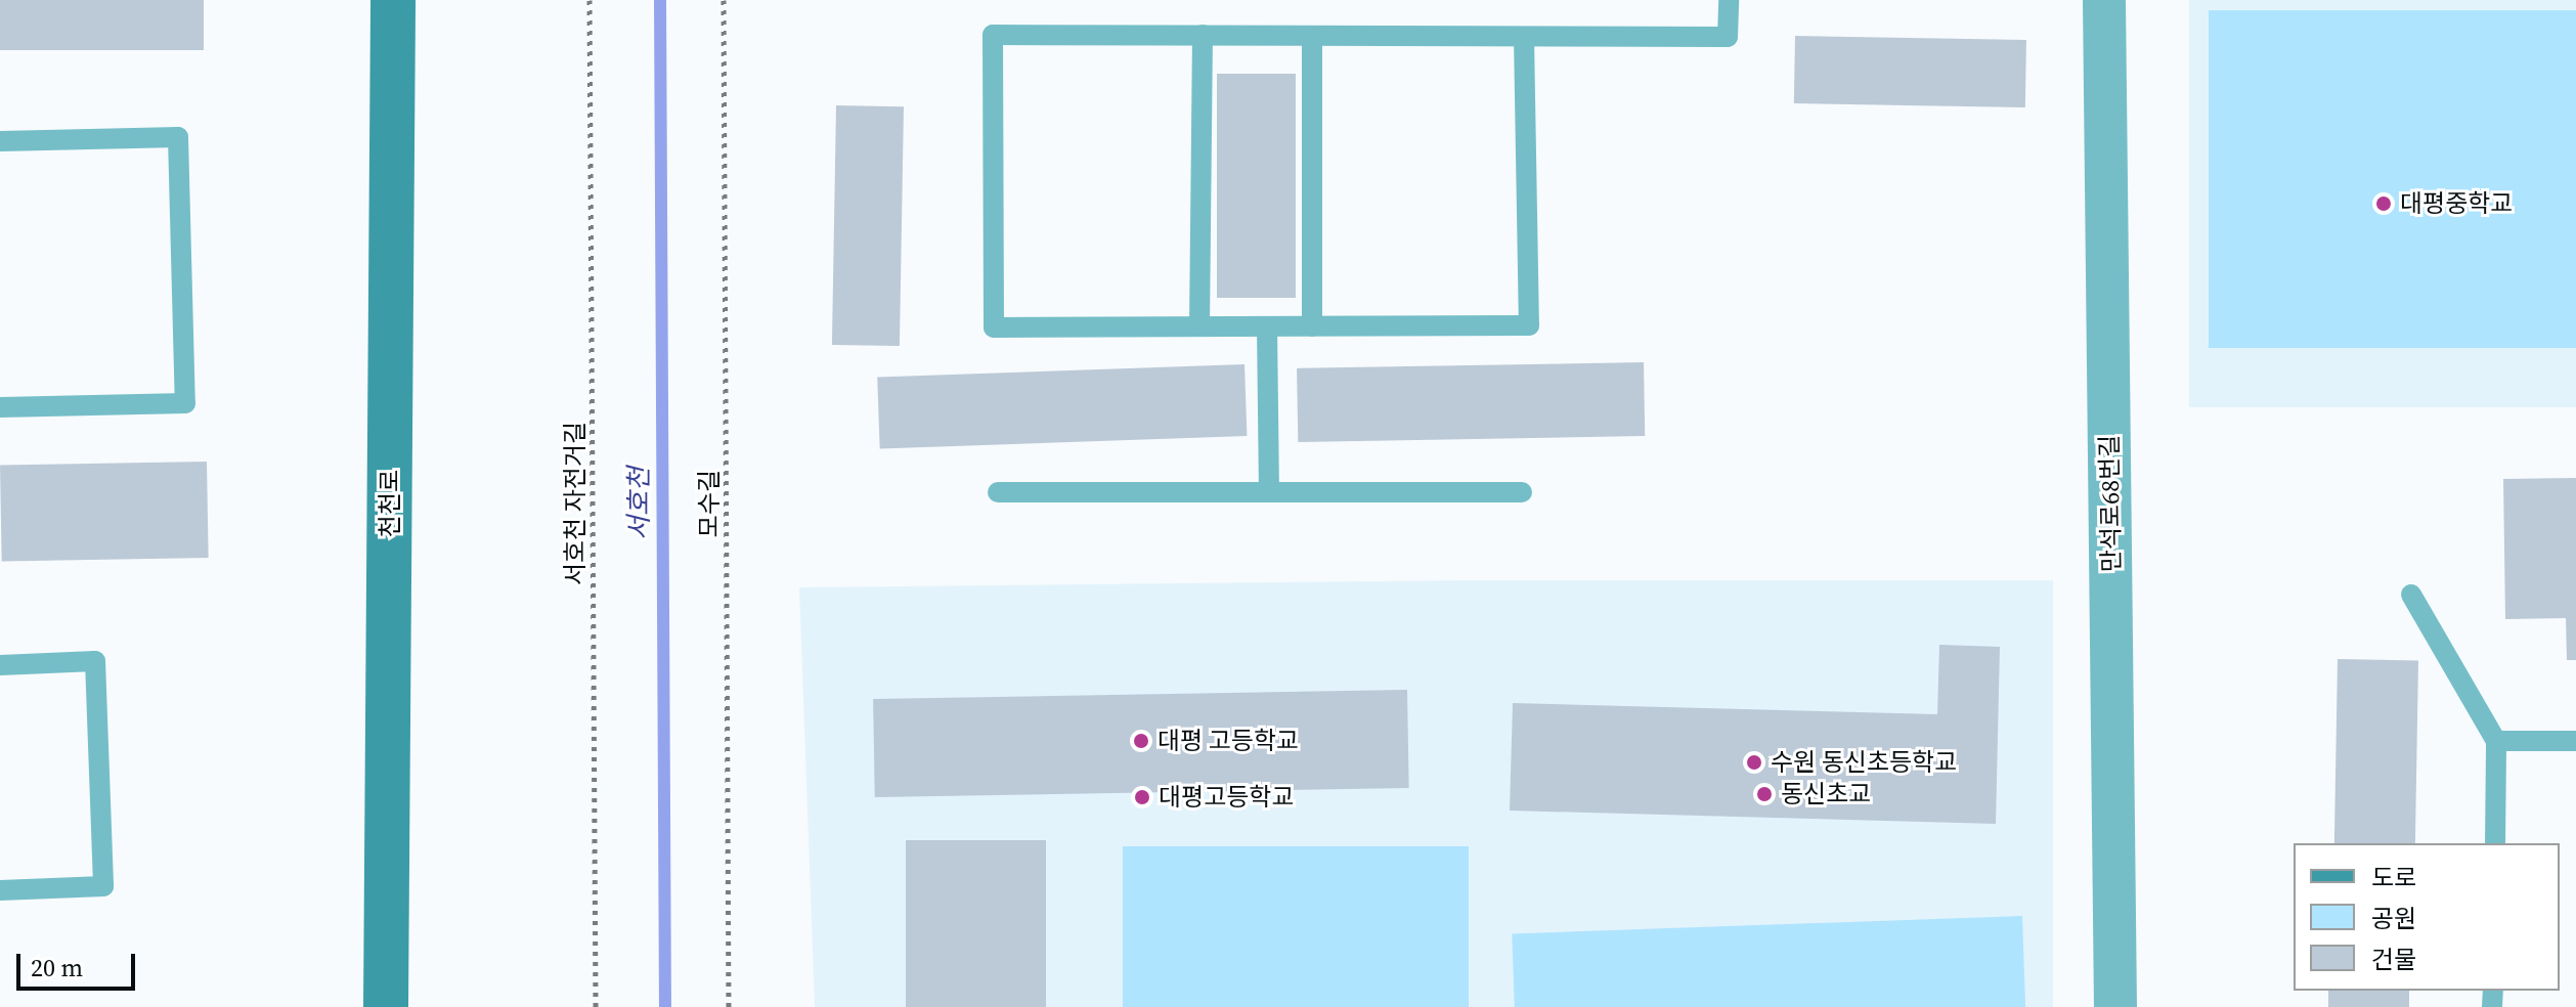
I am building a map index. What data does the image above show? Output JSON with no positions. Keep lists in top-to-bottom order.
{
  "streets": {
    "street": ["천천로", "만석로68번길"],
    "path": ["서호천 자전거길", "모수길"]
  },
  "water": ["서호천"],
  "places": [
    "대평중학교",
    "대평 고등학교",
    "수원 동신초등학교",
    "동신초교",
    "대평고등학교"
  ],
  "legend": ["도로", "공원", "건물"],
  "scale_bar": "20 m"
}
